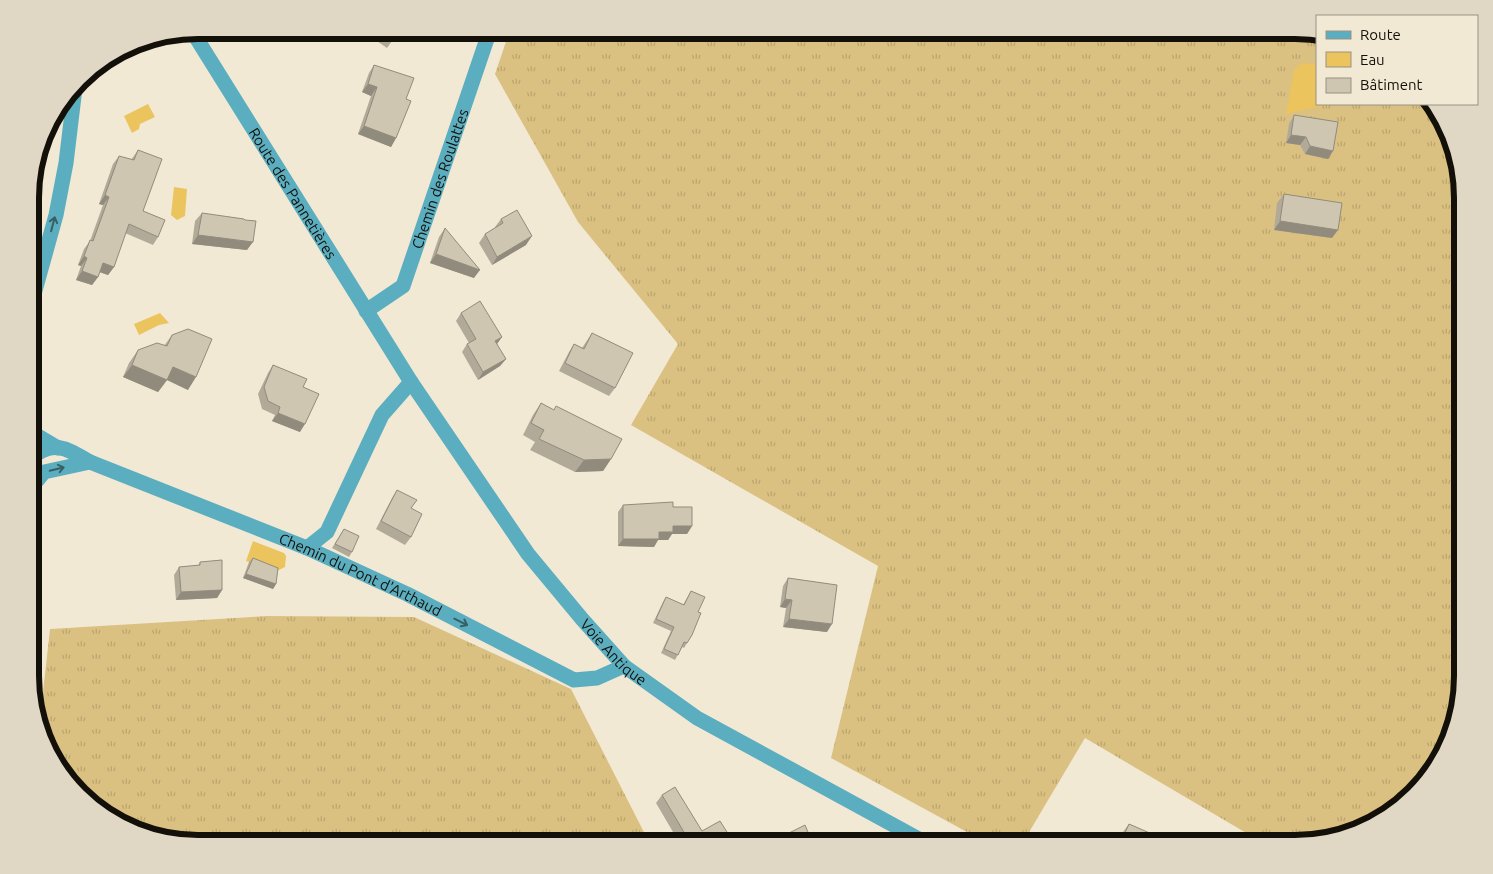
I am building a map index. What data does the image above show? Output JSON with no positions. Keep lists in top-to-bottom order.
{
  "streets": {
    "street": [
      "Chemin des Roulattes",
      "Route des Pannetières",
      "Chemin du Pont d'Arthaud",
      "Voie Antique"
    ]
  },
  "crossings": [
    ["Chemin des Roulattes", "Route des Pannetières"],
    ["Route des Pannetières", "Voie Antique"],
    ["Chemin du Pont d'Arthaud", "Voie Antique"]
  ],
  "one_way": ["Chemin du Pont d'Arthaud"],
  "legend": ["Route", "Eau", "Bâtiment"]
}
